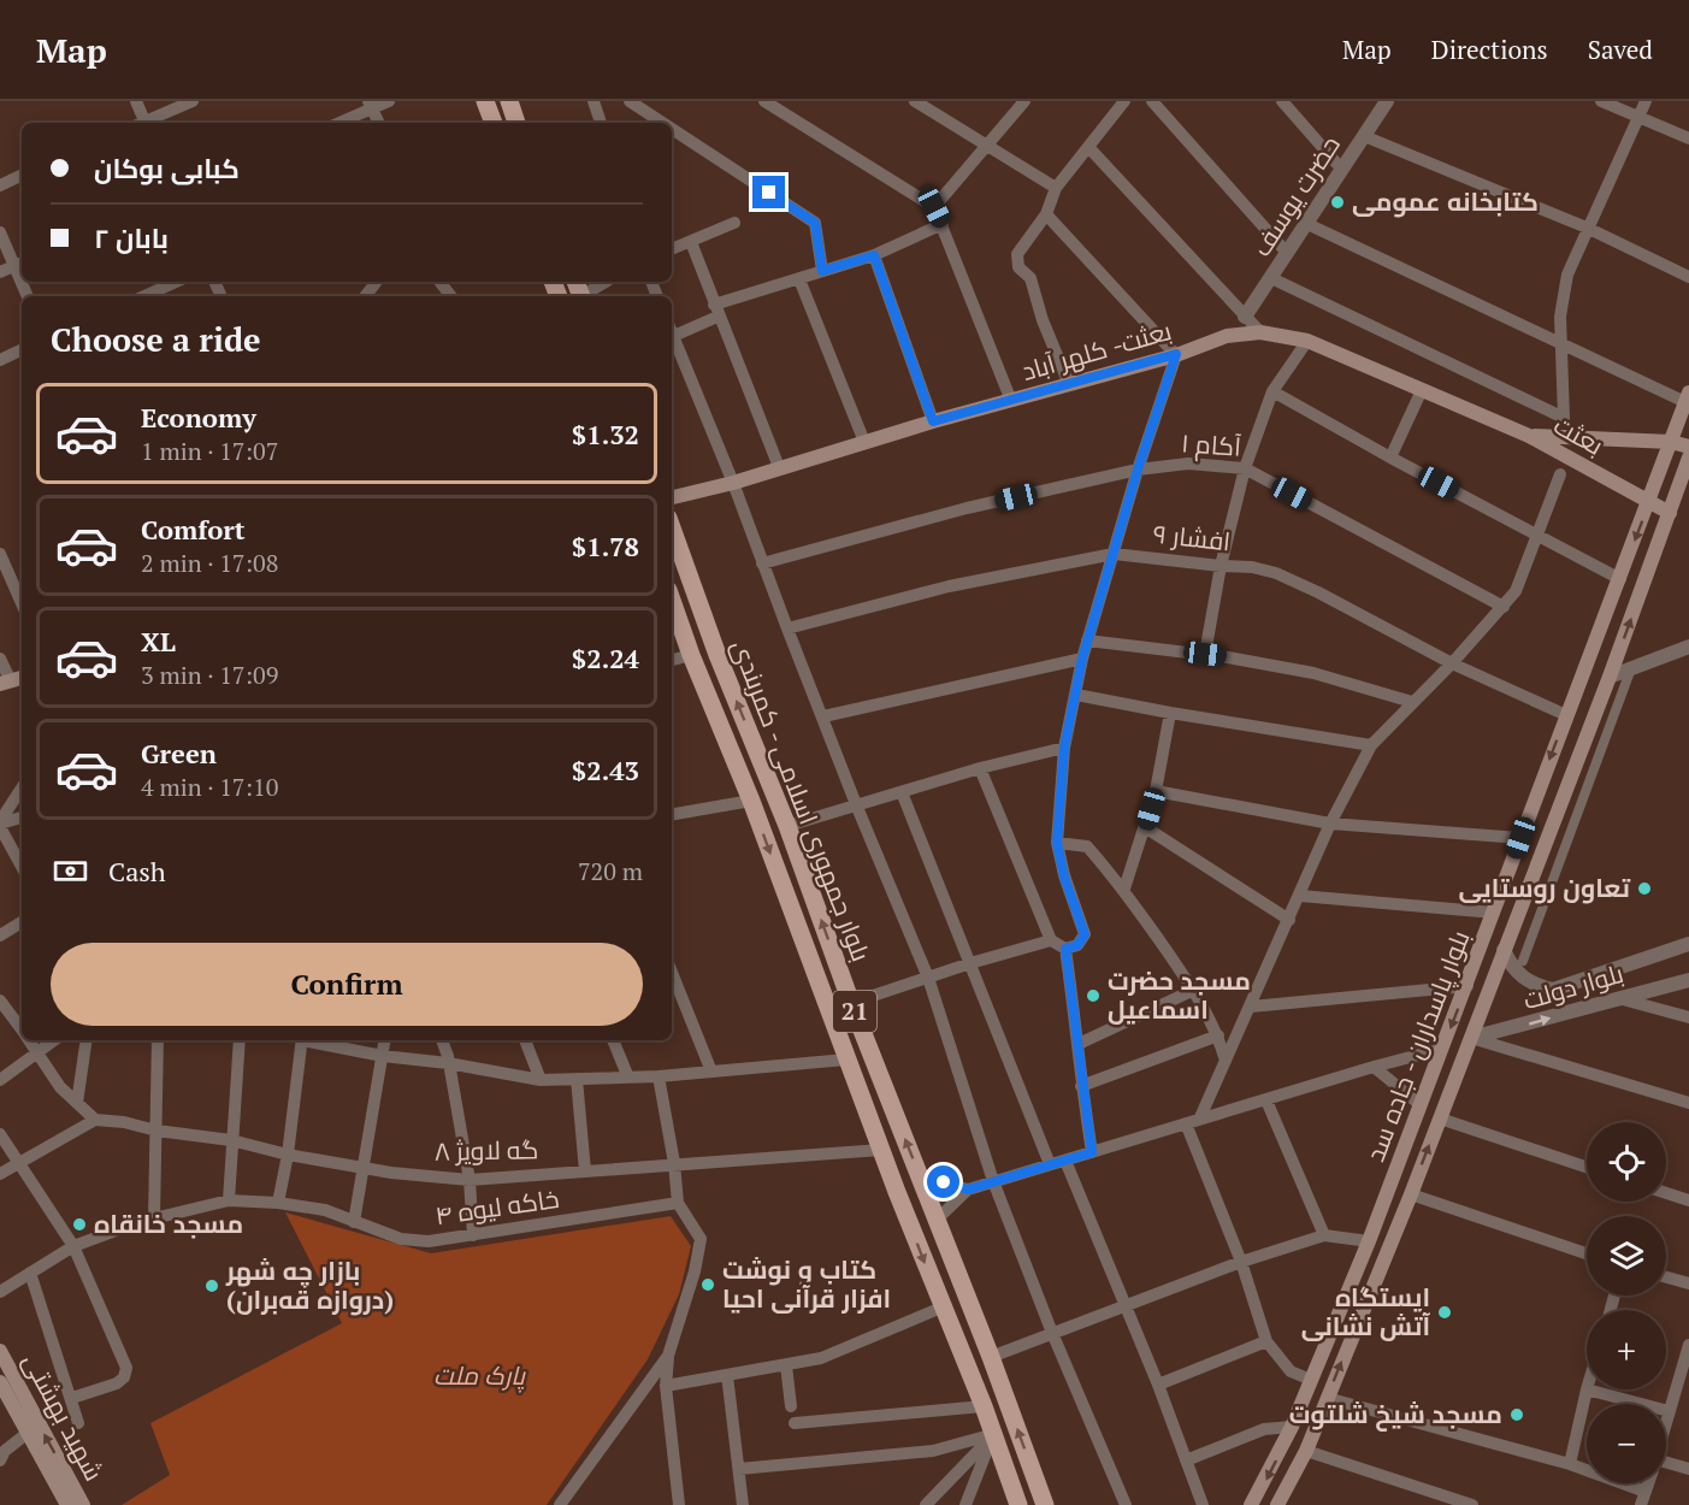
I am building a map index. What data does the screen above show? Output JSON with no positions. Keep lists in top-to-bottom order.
{
  "streets": {
    "main road": [
      "بعثت- کلهر آباد",
      "بعثت",
      "بلوار جمهوری اسلامی - کمربندی",
      "21",
      "بلوار پاسداران - جاده سد",
      "شهید بهشتی"
    ],
    "street": [
      "حضرت یوسف",
      "آکام ۱",
      "افشار ۹",
      "بلوار دولت",
      "گه لاویژ ۸",
      "خاکه لیوه ۴"
    ]
  },
  "crossings": [
    ["بعثت- کلهر آباد", "بعثت"],
    ["بعثت", "بلوار پاسداران - جاده سد"],
    ["افشار ۹", "بلوار پاسداران - جاده سد"],
    ["بلوار جمهوری اسلامی - کمربندی", "گه لاویژ ۸"],
    ["بلوار دولت", "بلوار پاسداران - جاده سد"]
  ],
  "parks": ["پارک ملت"],
  "places": [
    "کتابخانه عمومی",
    "تعاون روستایی",
    "مسجد حضرت اسماعیل",
    "مسجد خانقاه",
    "کتاب و نوشت افزار قرآنی احیا",
    "بازار چه شهر (دروازه قه‌بران)",
    "ایستگاه آتش نشانی",
    "مسجد شیخ شلتوت"
  ],
  "page": {
    "header": "Map",
    "nav": ["Map", "Directions", "Saved"],
    "banner": ["کبابی بوکان", "بابان ۲"],
    "heading": "Choose a ride",
    "list": [
      {
        "name": "Economy",
        "note": "1 min · 17:07",
        "value": "$1.32"
      },
      {
        "name": "Comfort",
        "note": "2 min · 17:08",
        "value": "$1.78"
      },
      {
        "name": "XL",
        "note": "3 min · 17:09",
        "value": "$2.24"
      },
      {
        "name": "Green",
        "note": "4 min · 17:10",
        "value": "$2.43"
      }
    ],
    "pay": ["Cash", "720 m"],
    "buttons": "Confirm",
    "map_buttons": ["+", "−"]
  }
}
